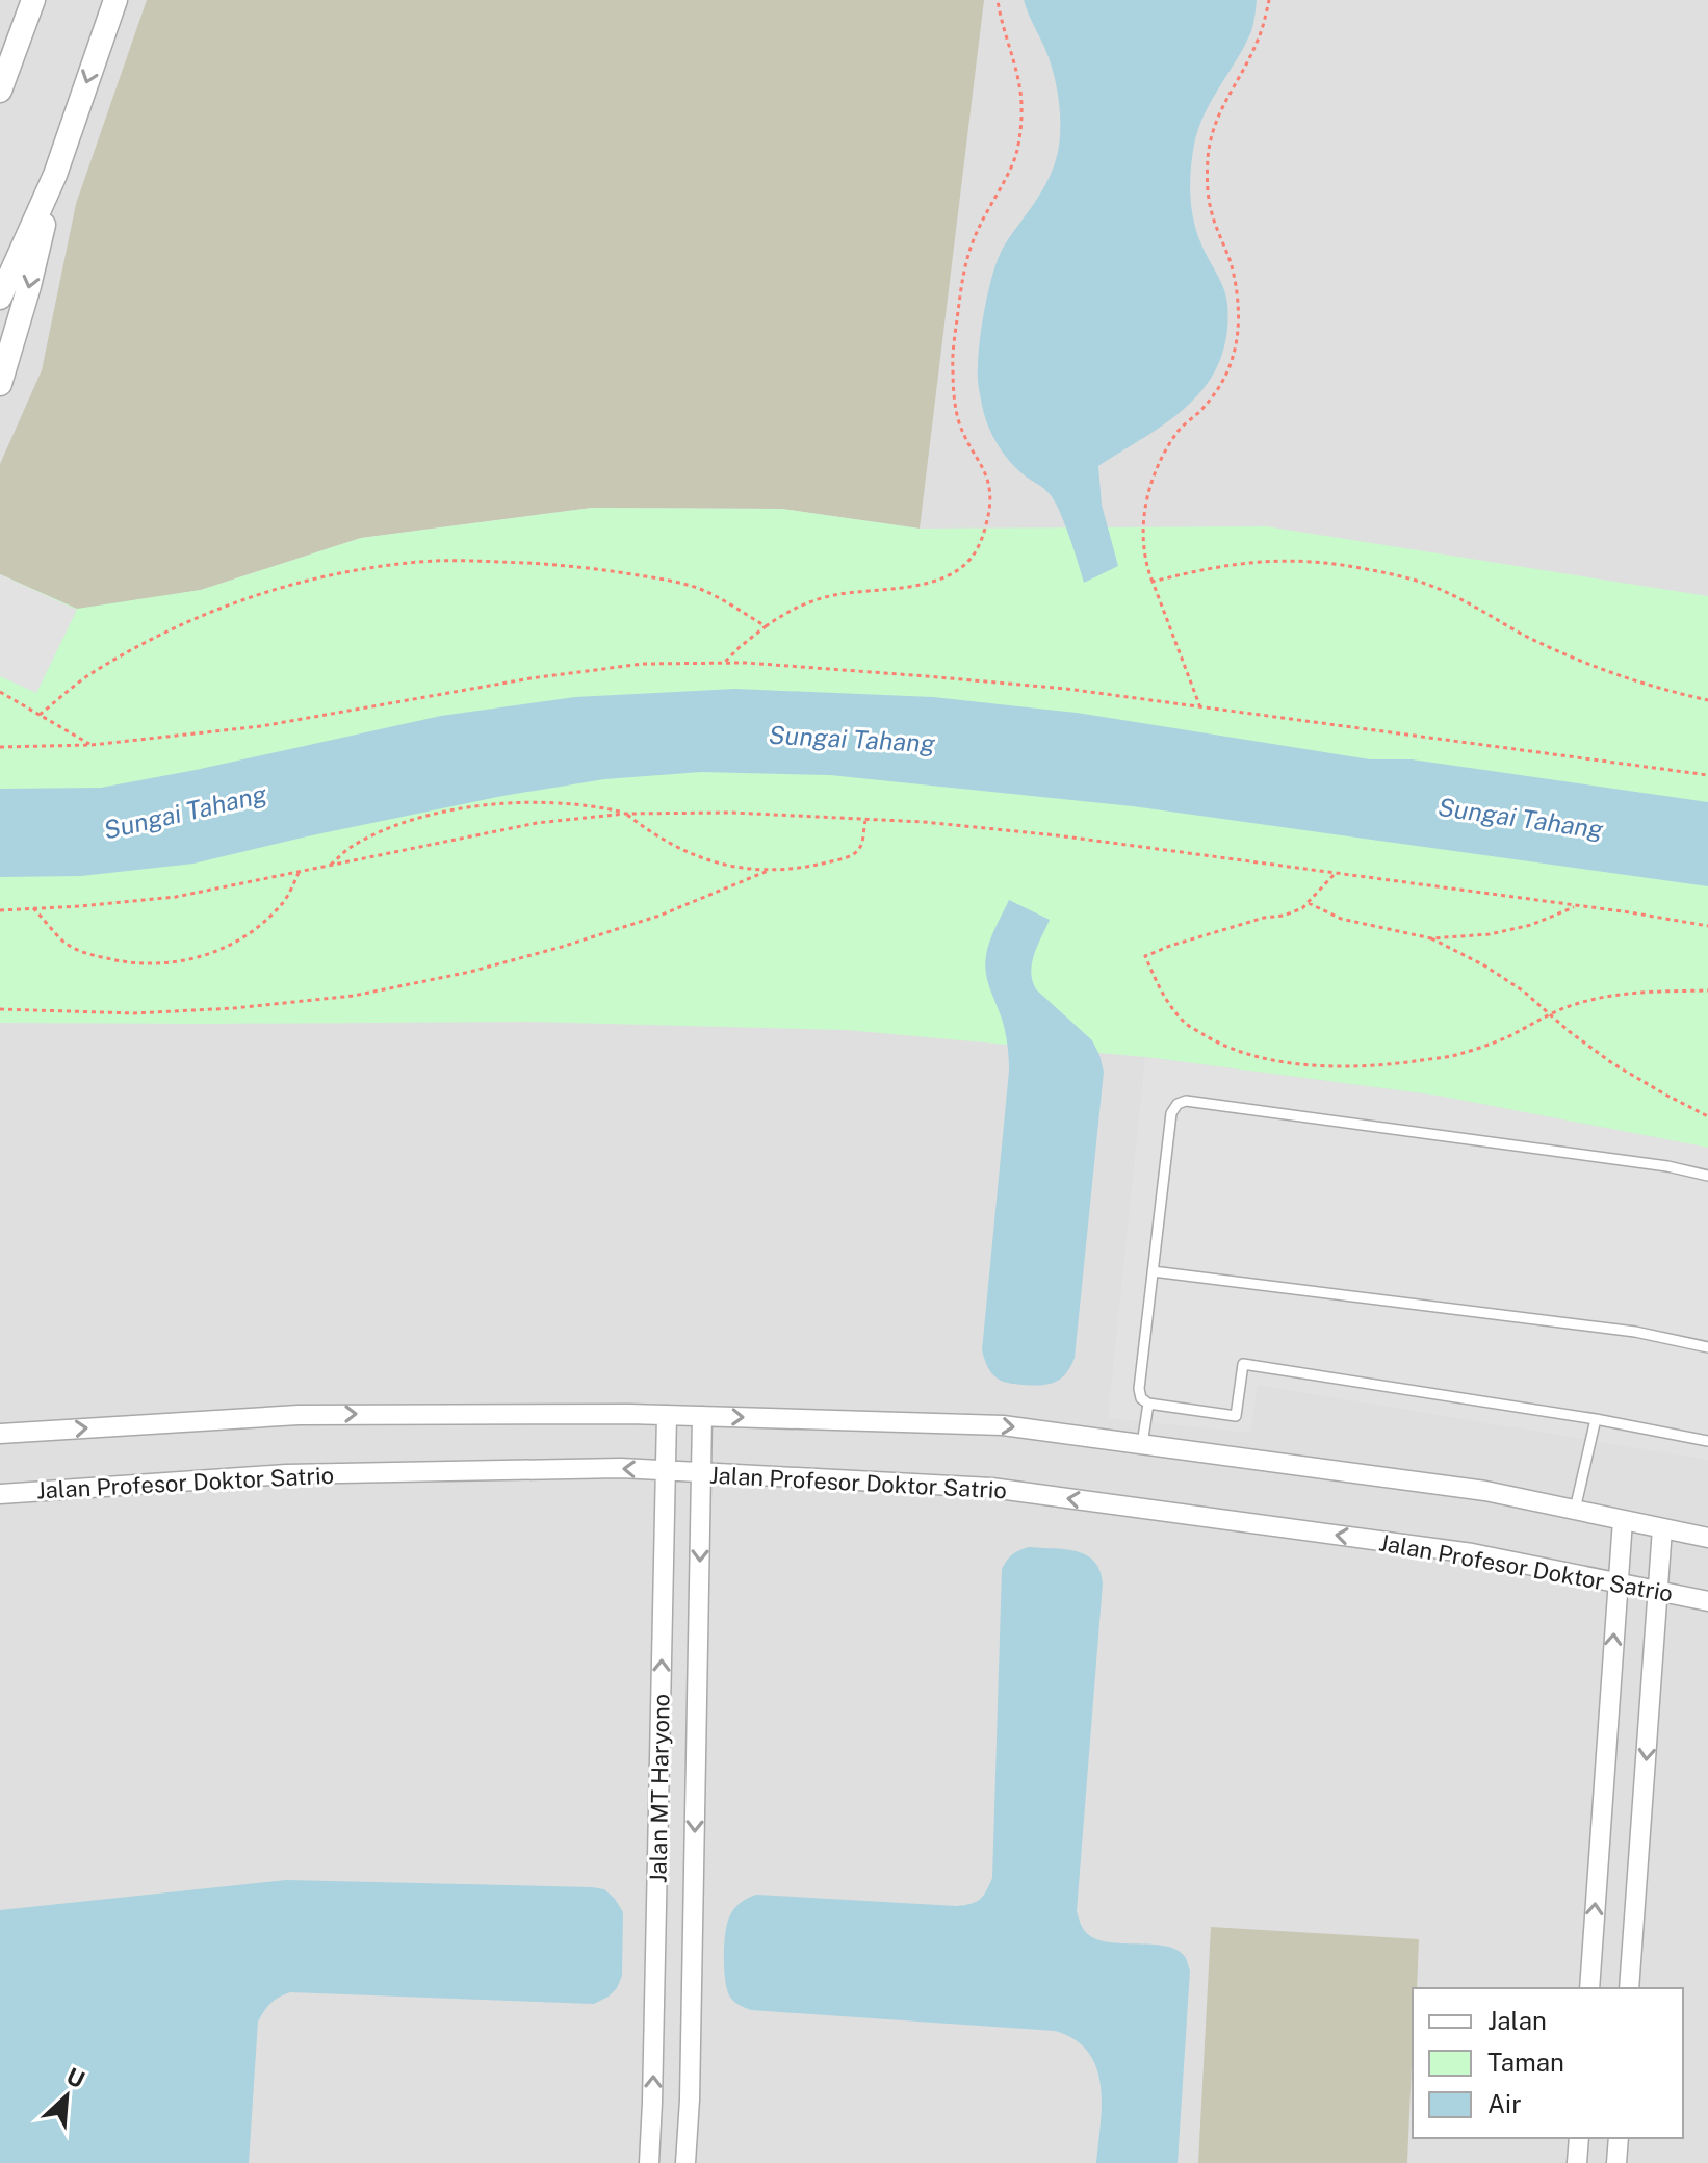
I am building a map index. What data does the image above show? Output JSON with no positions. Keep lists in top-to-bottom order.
{
  "streets": {
    "street": ["Jalan Profesor Doktor Satrio", "Jalan MT Haryono"]
  },
  "crossings": [
    ["Jalan Profesor Doktor Satrio", "Jalan MT Haryono"]
  ],
  "water": ["Sungai Tahang"],
  "legend": ["Jalan", "Taman", "Air"],
  "north": "top right"
}
